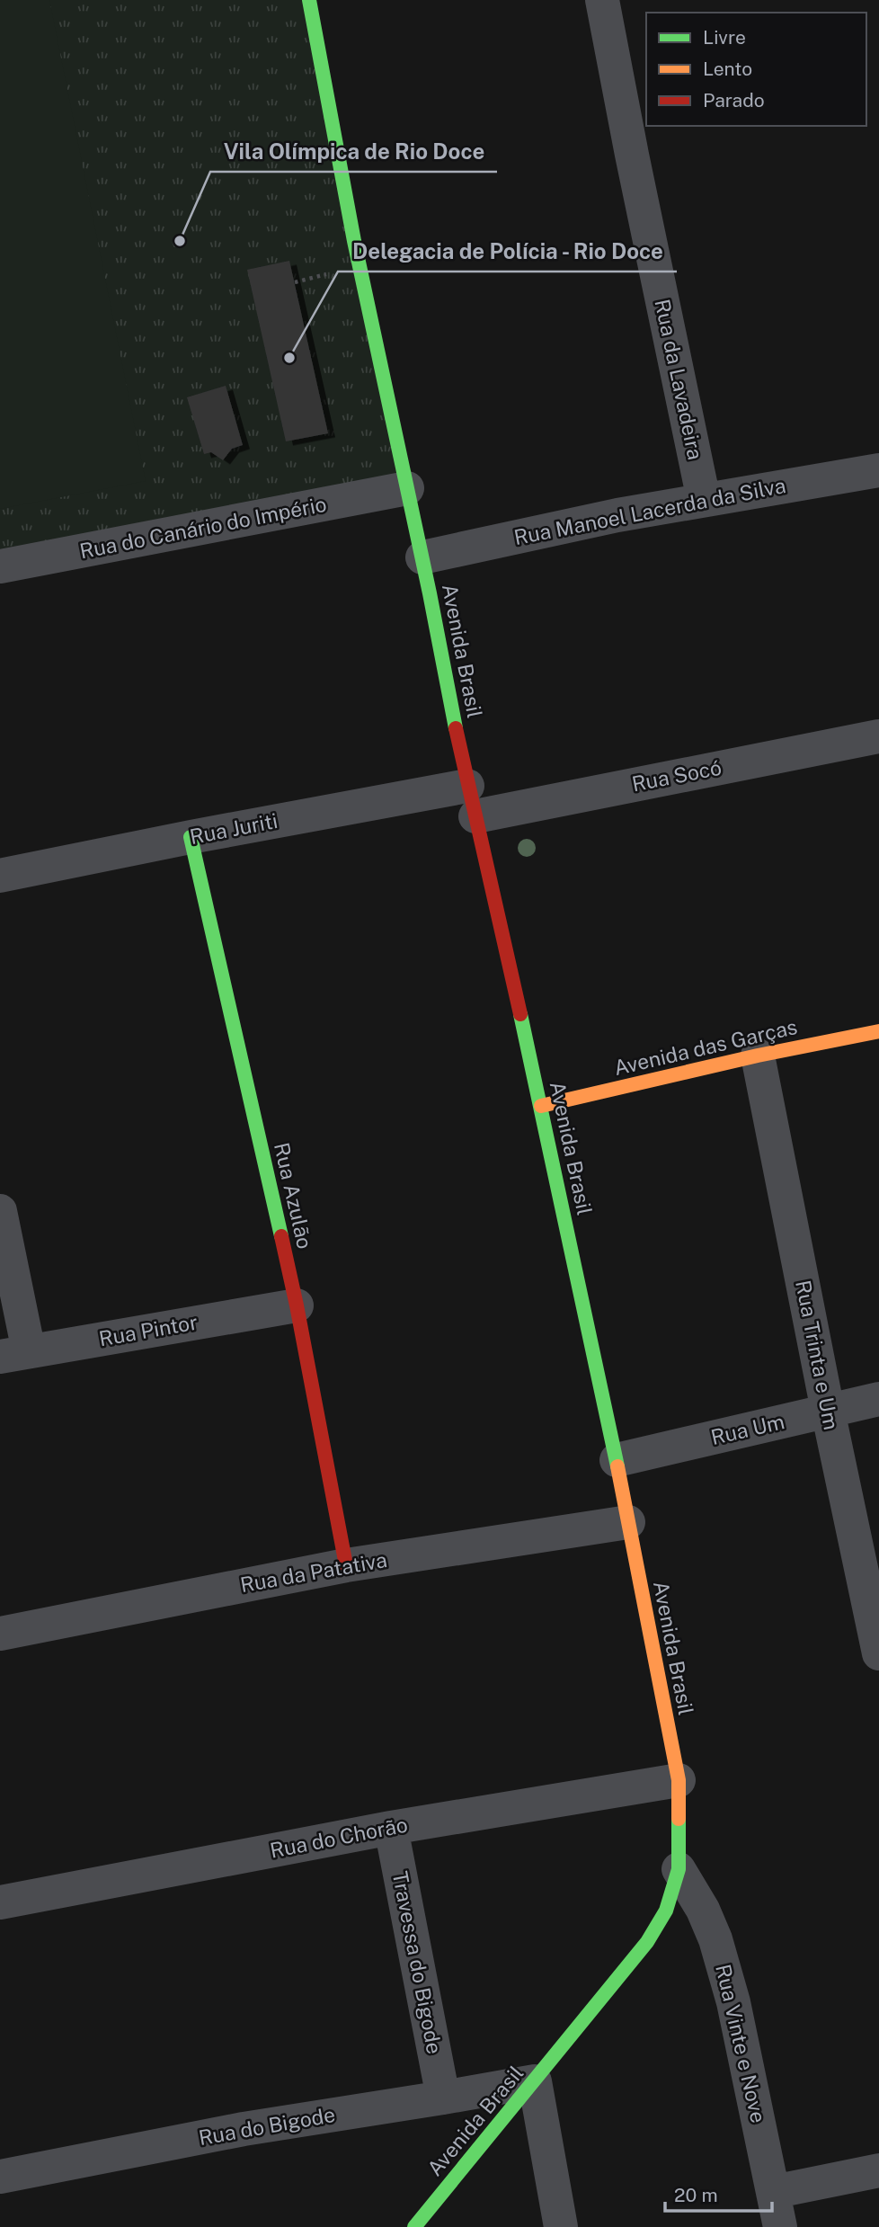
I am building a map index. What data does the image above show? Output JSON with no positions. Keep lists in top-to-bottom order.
{
  "streets": {
    "main road": ["Avenida Brasil", "Avenida das Garças", "Rua Azulão"],
    "street": [
      "Rua da Lavadeira",
      "Rua Manoel Lacerda da Silva",
      "Rua do Canário do Império",
      "Rua Socó",
      "Rua Juriti",
      "Rua Pintor",
      "Rua Trinta e Um",
      "Rua Um",
      "Rua da Patativa",
      "Rua do Chorão",
      "Travessa do Bigode",
      "Rua Vinte e Nove",
      "Rua do Bigode"
    ]
  },
  "crossings": [
    ["Rua da Lavadeira", "Rua Manoel Lacerda da Silva"],
    ["Rua Manoel Lacerda da Silva", "Avenida Brasil"],
    ["Rua do Canário do Império", "Avenida Brasil"],
    ["Avenida Brasil", "Rua Socó"],
    ["Avenida Brasil", "Rua Juriti"],
    ["Avenida Brasil", "Avenida das Garças"],
    ["Avenida Brasil", "Rua Um"],
    ["Avenida Brasil", "Rua da Patativa"],
    ["Avenida Brasil", "Rua do Chorão"],
    ["Avenida Brasil", "Rua Vinte e Nove"],
    ["Avenida Brasil", "Rua do Bigode"],
    ["Rua Socó", "Rua Juriti"],
    ["Rua Juriti", "Rua Azulão"],
    ["Avenida das Garças", "Rua Trinta e Um"],
    ["Rua Azulão", "Rua Pintor"],
    ["Rua Azulão", "Rua da Patativa"],
    ["Rua Trinta e Um", "Rua Um"],
    ["Rua do Chorão", "Travessa do Bigode"],
    ["Travessa do Bigode", "Rua do Bigode"]
  ],
  "places": ["Vila Olímpica de Rio Doce", "Delegacia de Polícia - Rio Doce"],
  "legend": ["Livre", "Lento", "Parado"],
  "scale_bar": "20 m"
}
